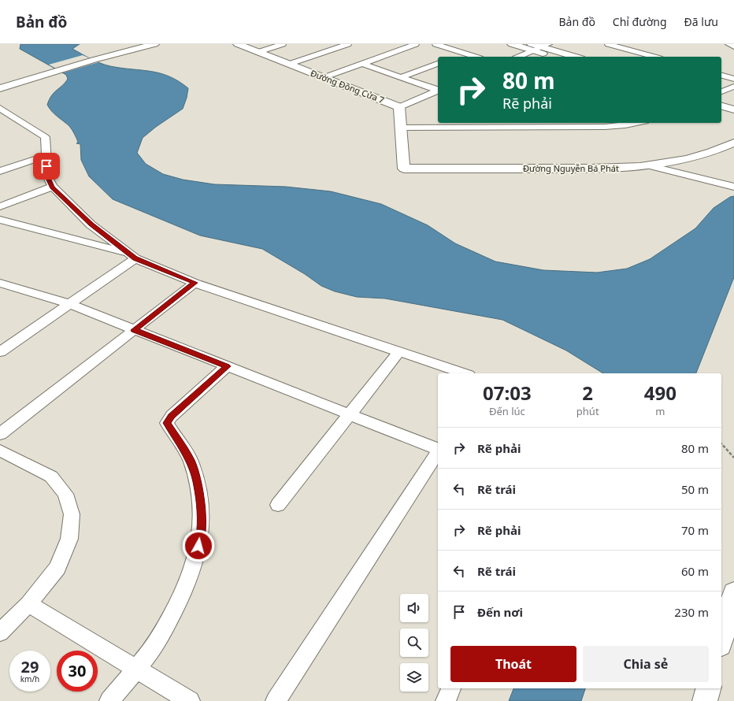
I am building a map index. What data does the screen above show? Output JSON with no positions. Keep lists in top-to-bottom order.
{
  "streets": {
    "street": ["Đường Đồng Cửa 7", "Đường Nguyễn Bá Phát"]
  },
  "page": {
    "header": "Bản đồ",
    "nav": ["Bản đồ", "Chỉ đường", "Đã lưu"],
    "turn": ["80 m", "Rẽ phải"],
    "eta": [
      "07:03",
      "Đến lúc",
      "2",
      "phút",
      "490",
      "m"
    ],
    "list": [
      {
        "name": "Rẽ phải",
        "value": "80 m"
      },
      {
        "name": "Rẽ trái",
        "value": "50 m"
      },
      {
        "name": "Rẽ phải",
        "value": "70 m"
      },
      {
        "name": "Rẽ trái",
        "value": "60 m"
      },
      {
        "name": "Đến nơi",
        "value": "230 m"
      }
    ],
    "buttons": ["Thoát", "Chia sẻ"],
    "speed": "29 km/h",
    "limit": "30"
  }
}
